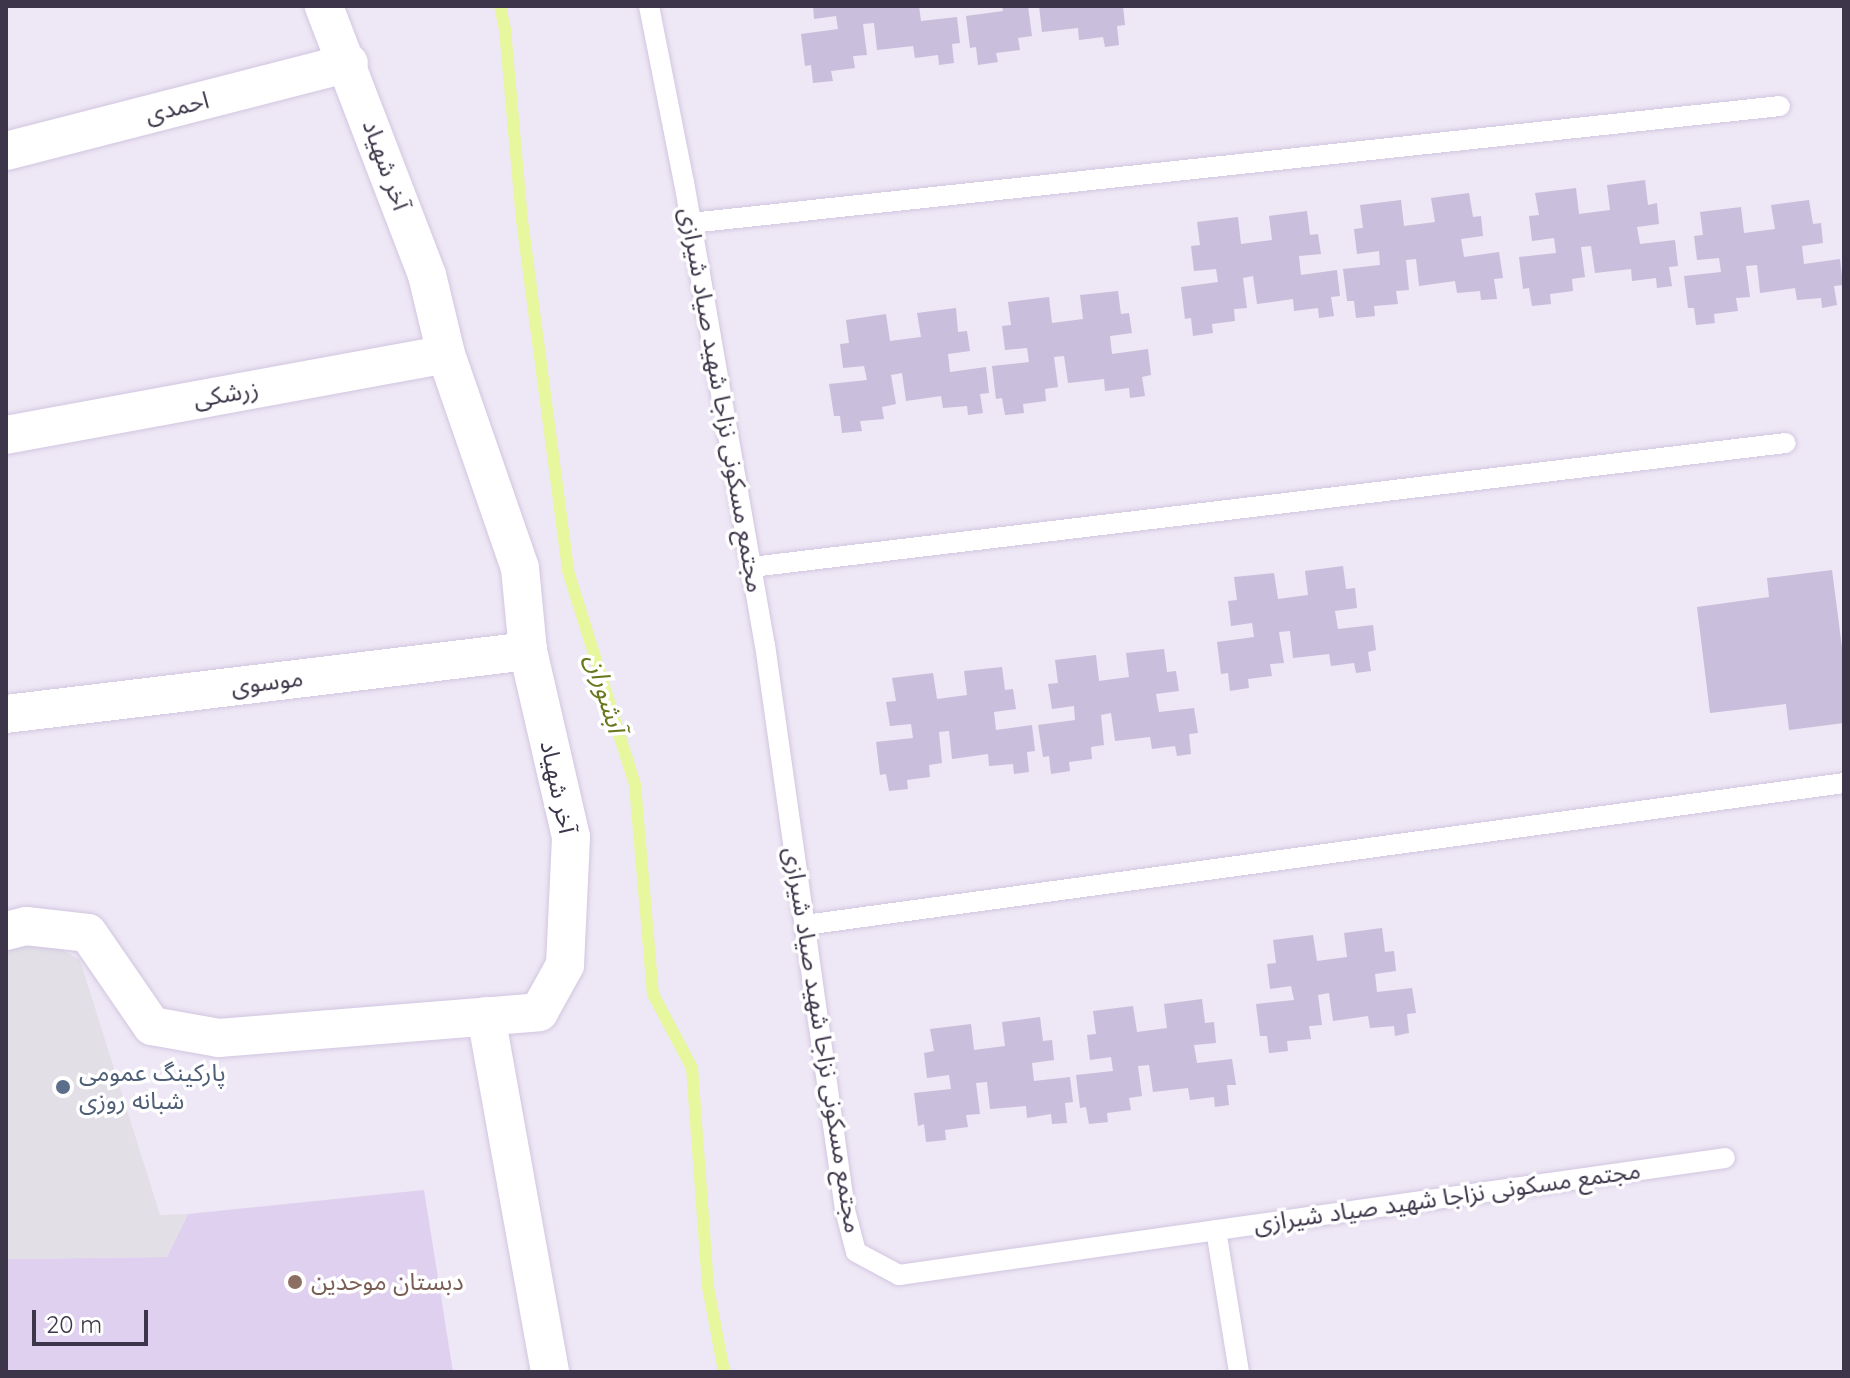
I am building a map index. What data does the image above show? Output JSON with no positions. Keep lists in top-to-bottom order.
{
  "streets": {
    "street": [
      "احمدی",
      "آخر شهیاد",
      "زرشکی",
      "موسوی"
    ],
    "lane": ["مجتمع مسکونی نزاجا شهید صیاد شیرازی"]
  },
  "crossings": [
    ["احمدی", "آخر شهیاد"],
    ["آخر شهیاد", "زرشکی"],
    ["آخر شهیاد", "موسوی"]
  ],
  "water": ["آبشوران"],
  "places": ["پارکینگ عمومی شبانه روزی", "دبستان موحدین"],
  "scale_bar": "20 m"
}
